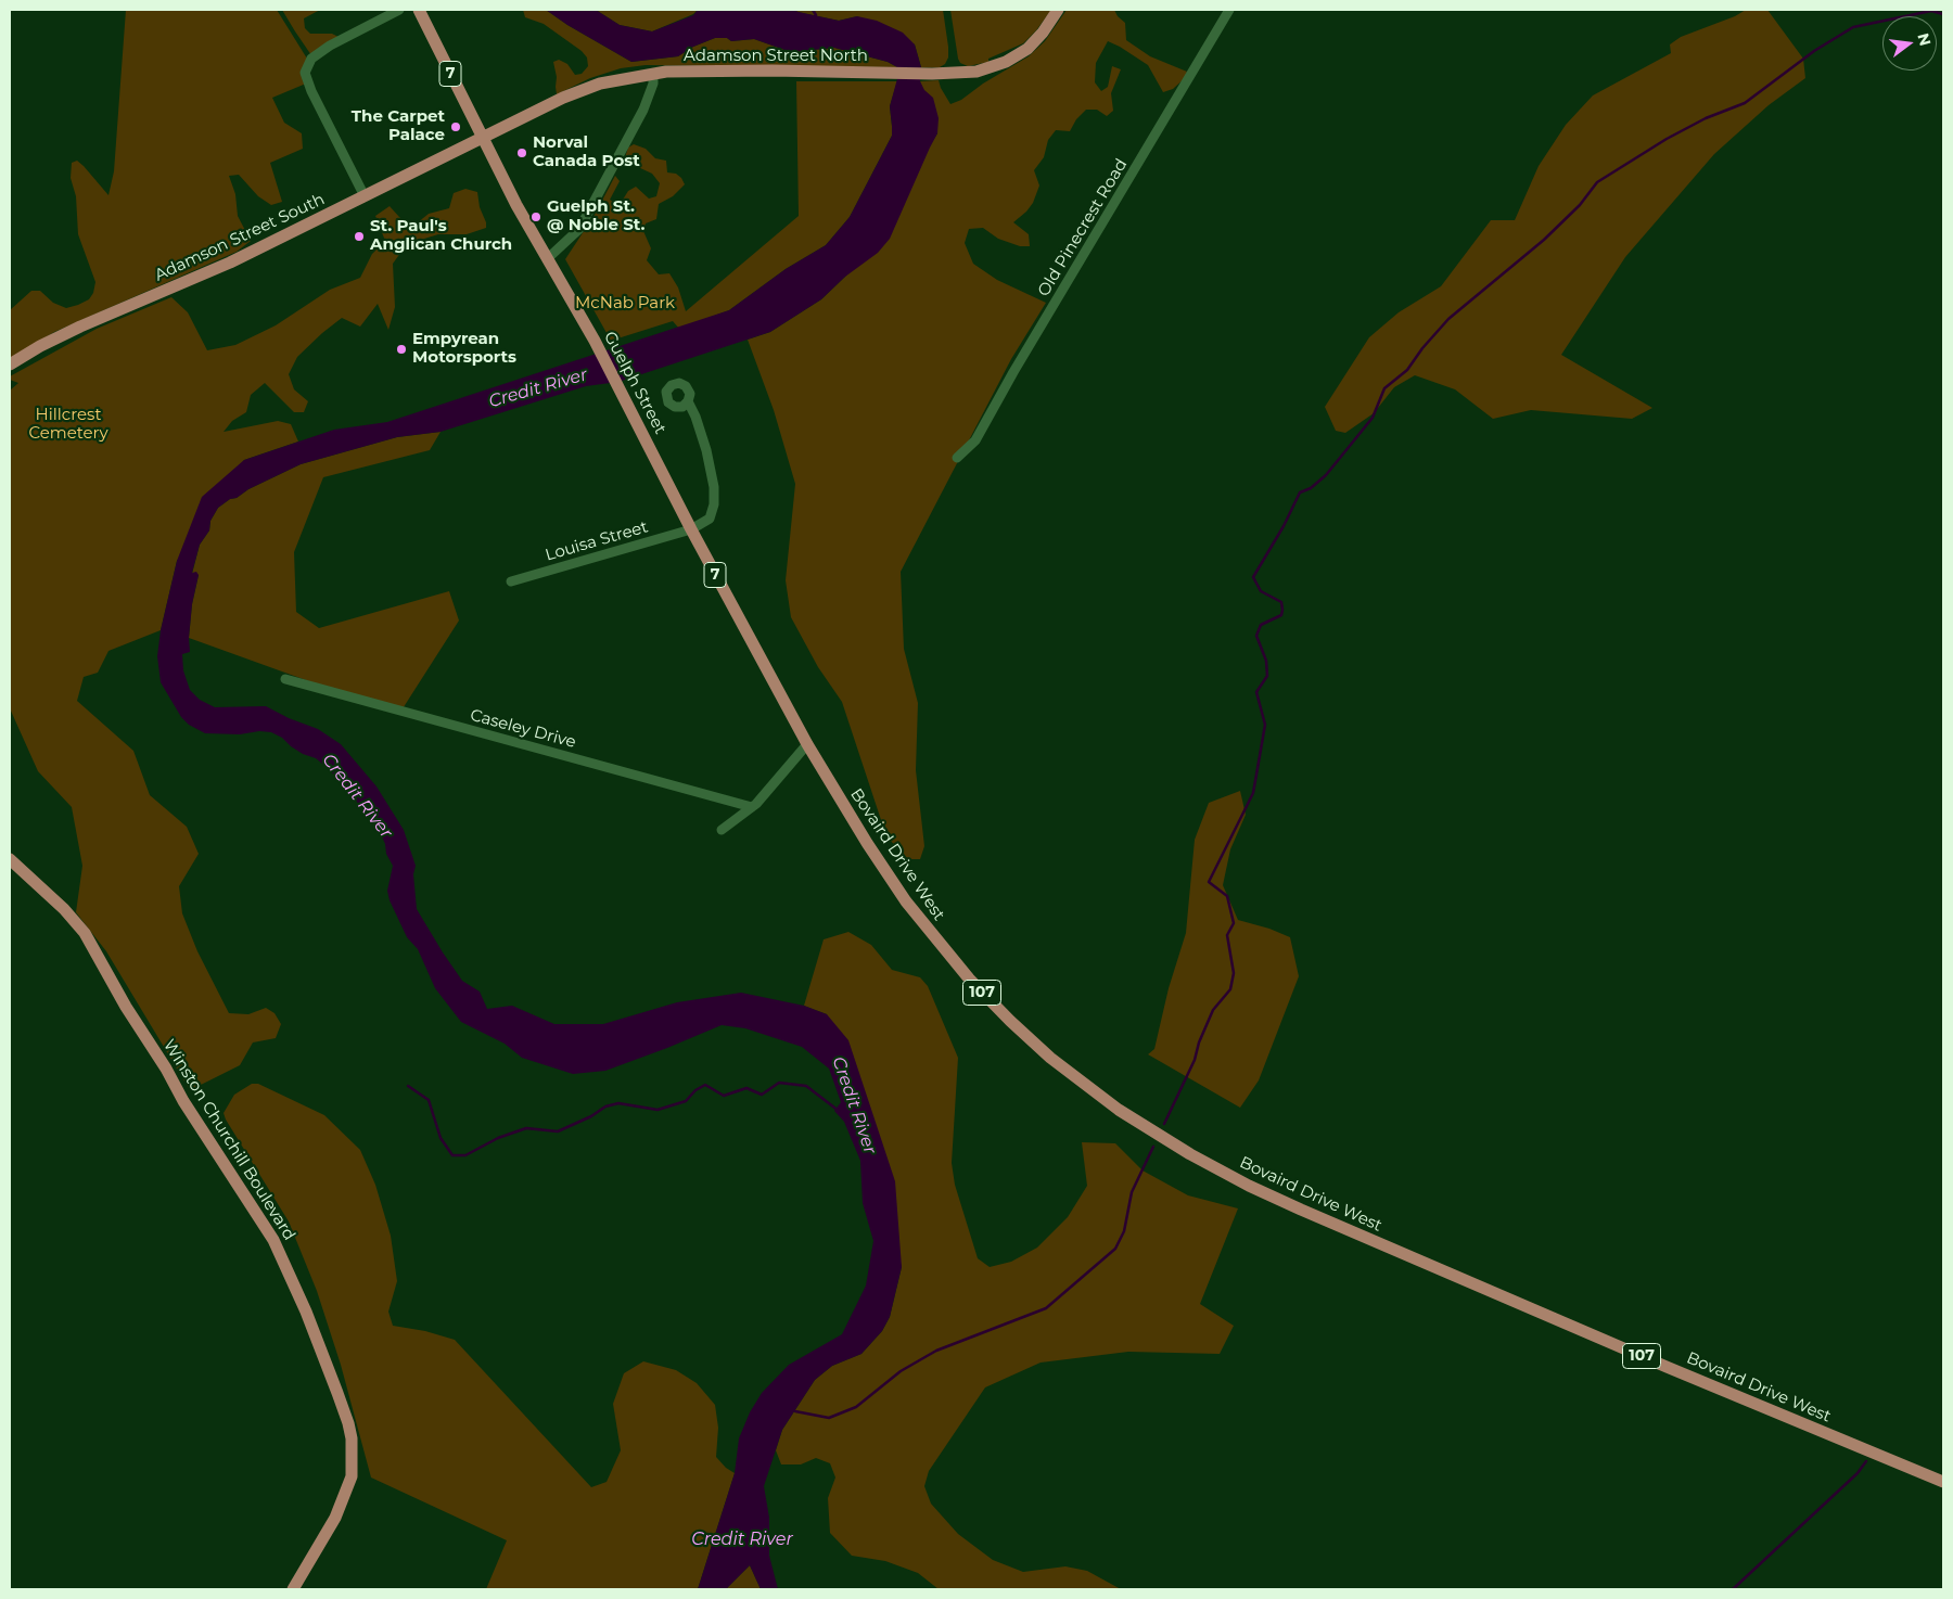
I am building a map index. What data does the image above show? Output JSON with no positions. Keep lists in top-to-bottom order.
{
  "streets": {
    "main road": [
      "Adamson Street North",
      "7",
      "Adamson Street South",
      "Guelph Street",
      "Bovaird Drive West",
      "107",
      "Winston Churchill Boulevard"
    ],
    "street": ["Old Pinecrest Road", "Louisa Street", "Caseley Drive"]
  },
  "crossings": [
    ["Adamson Street North", "Adamson Street South"],
    ["Adamson Street North", "Guelph Street"],
    ["Adamson Street South", "Guelph Street"],
    ["Guelph Street", "Louisa Street"],
    ["Guelph Street", "Bovaird Drive West"]
  ],
  "water": ["Credit River"],
  "parks": ["McNab Park", "Hillcrest Cemetery"],
  "places": [
    "The Carpet Palace",
    "Norval Canada Post",
    "Guelph St. @ Noble St.",
    "St. Paul's Anglican Church",
    "Empyrean Motorsports"
  ],
  "north": "right"
}
